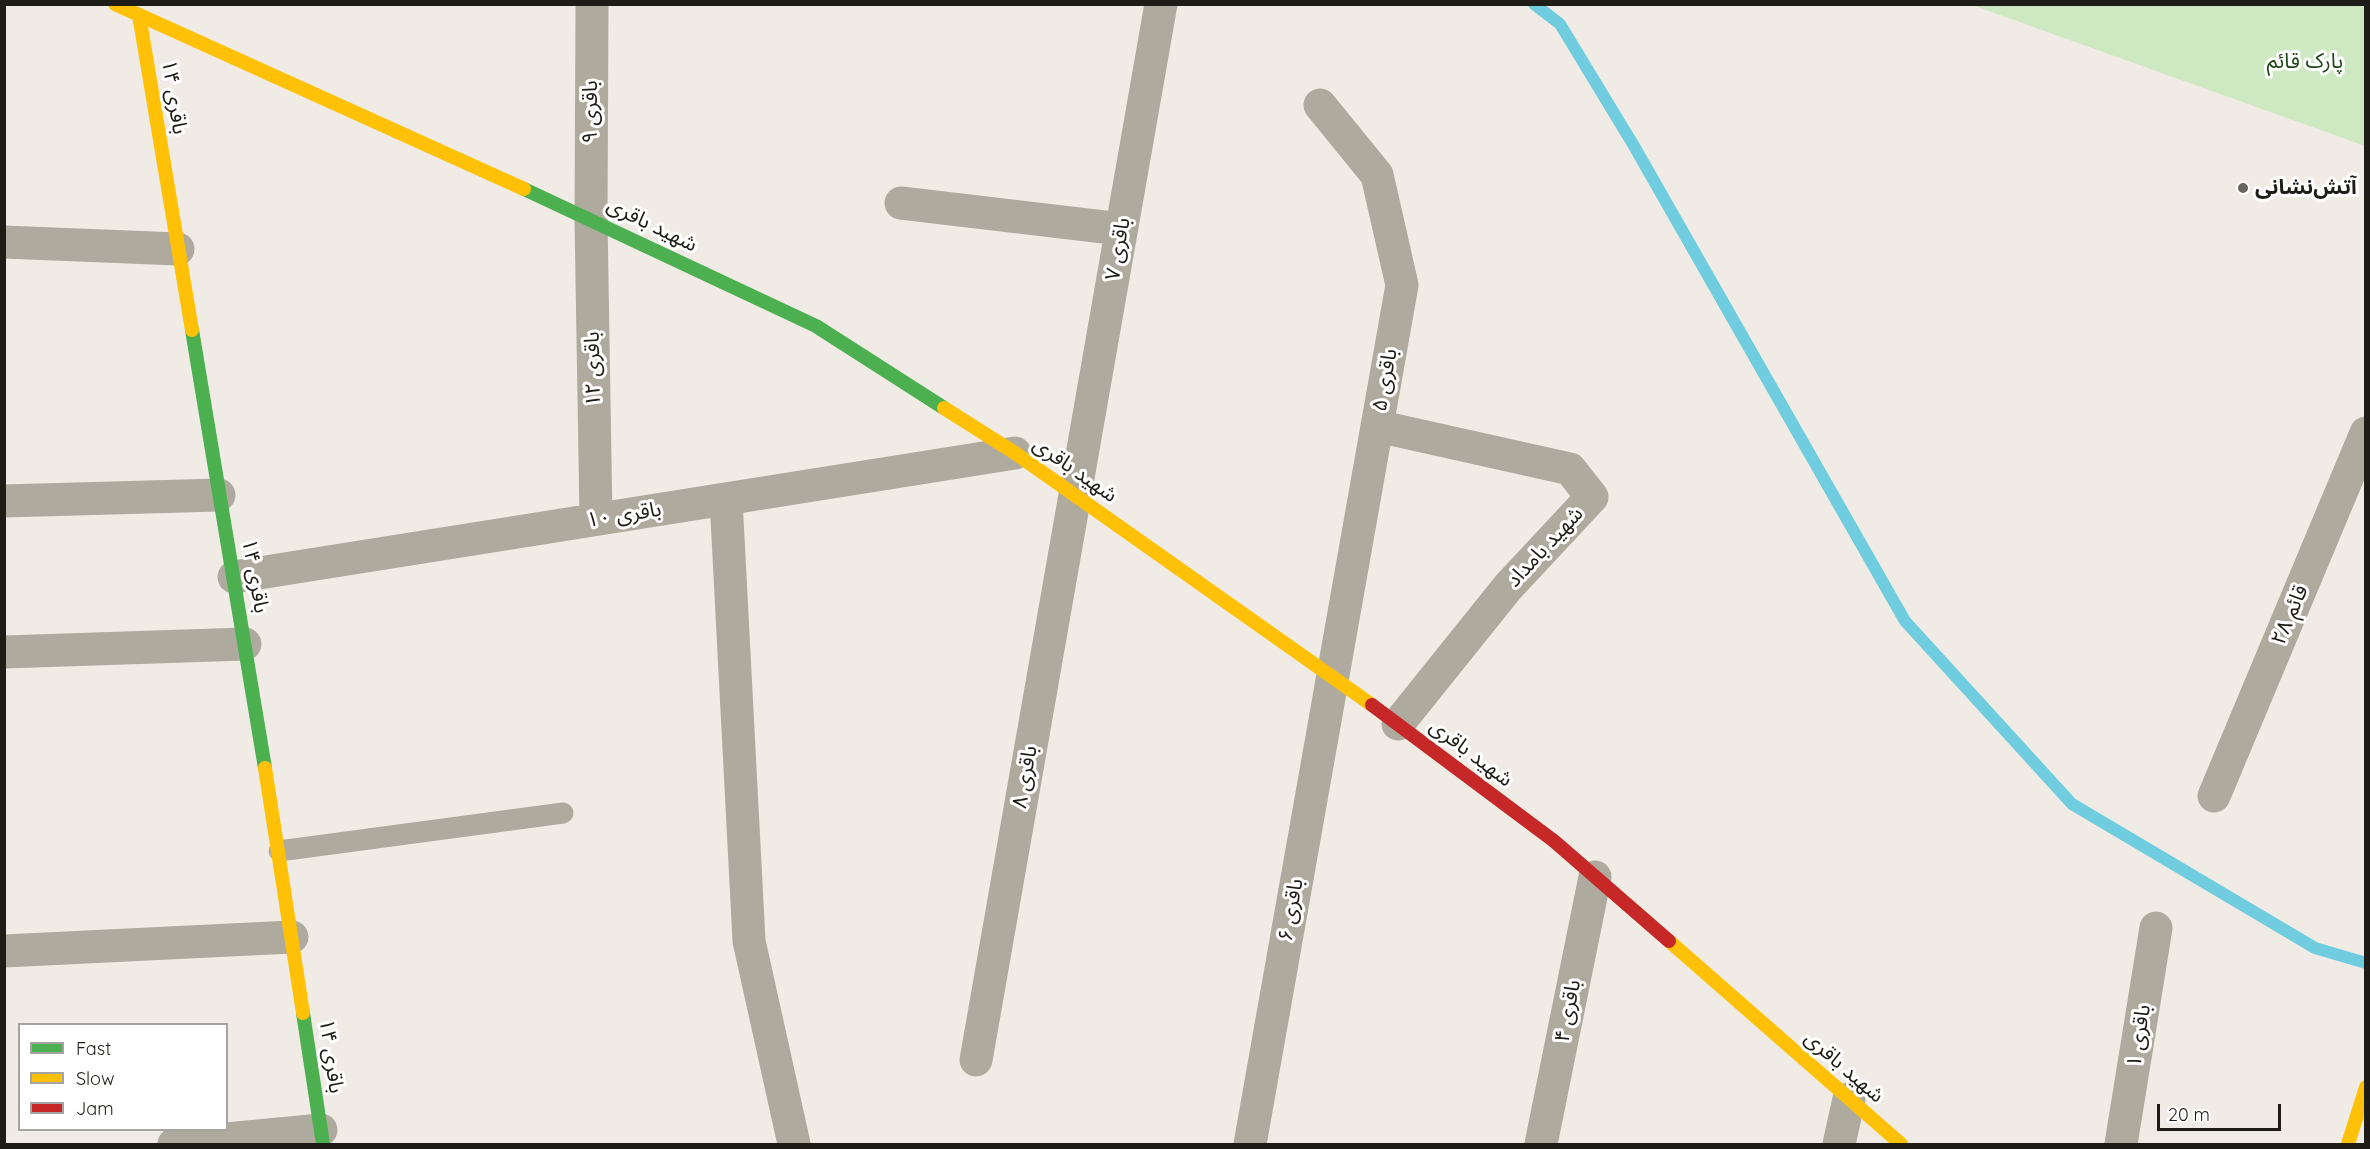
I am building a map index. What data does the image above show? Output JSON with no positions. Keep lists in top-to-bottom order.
{
  "streets": {
    "street": [
      "باقری ۱۴",
      "باقری ۹",
      "شهید باقری",
      "باقری ۷",
      "باقری ۱۲",
      "باقری ۵",
      "باقری ۱۰",
      "شهید بامداد",
      "قائم ۲۸",
      "باقری ۸",
      "باقری ۶",
      "باقری ۴",
      "باقری ۱"
    ]
  },
  "crossings": [
    ["باقری ۱۴", "شهید باقری"],
    ["باقری ۱۴", "باقری ۱۰"],
    ["باقری ۹", "شهید باقری"],
    ["باقری ۹", "باقری ۱۲"],
    ["شهید باقری", "باقری ۷"],
    ["شهید باقری", "باقری ۱۲"],
    ["شهید باقری", "باقری ۵"],
    ["شهید باقری", "باقری ۱۰"],
    ["شهید باقری", "شهید بامداد"],
    ["شهید باقری", "باقری ۸"],
    ["شهید باقری", "باقری ۶"],
    ["شهید باقری", "باقری ۴"],
    ["باقری ۷", "باقری ۸"],
    ["باقری ۱۲", "باقری ۱۰"],
    ["باقری ۵", "شهید بامداد"],
    ["باقری ۵", "باقری ۶"]
  ],
  "parks": ["پارک قائم"],
  "places": ["آتش‌نشانی"],
  "legend": ["Fast", "Slow", "Jam"],
  "scale_bar": "20 m"
}
